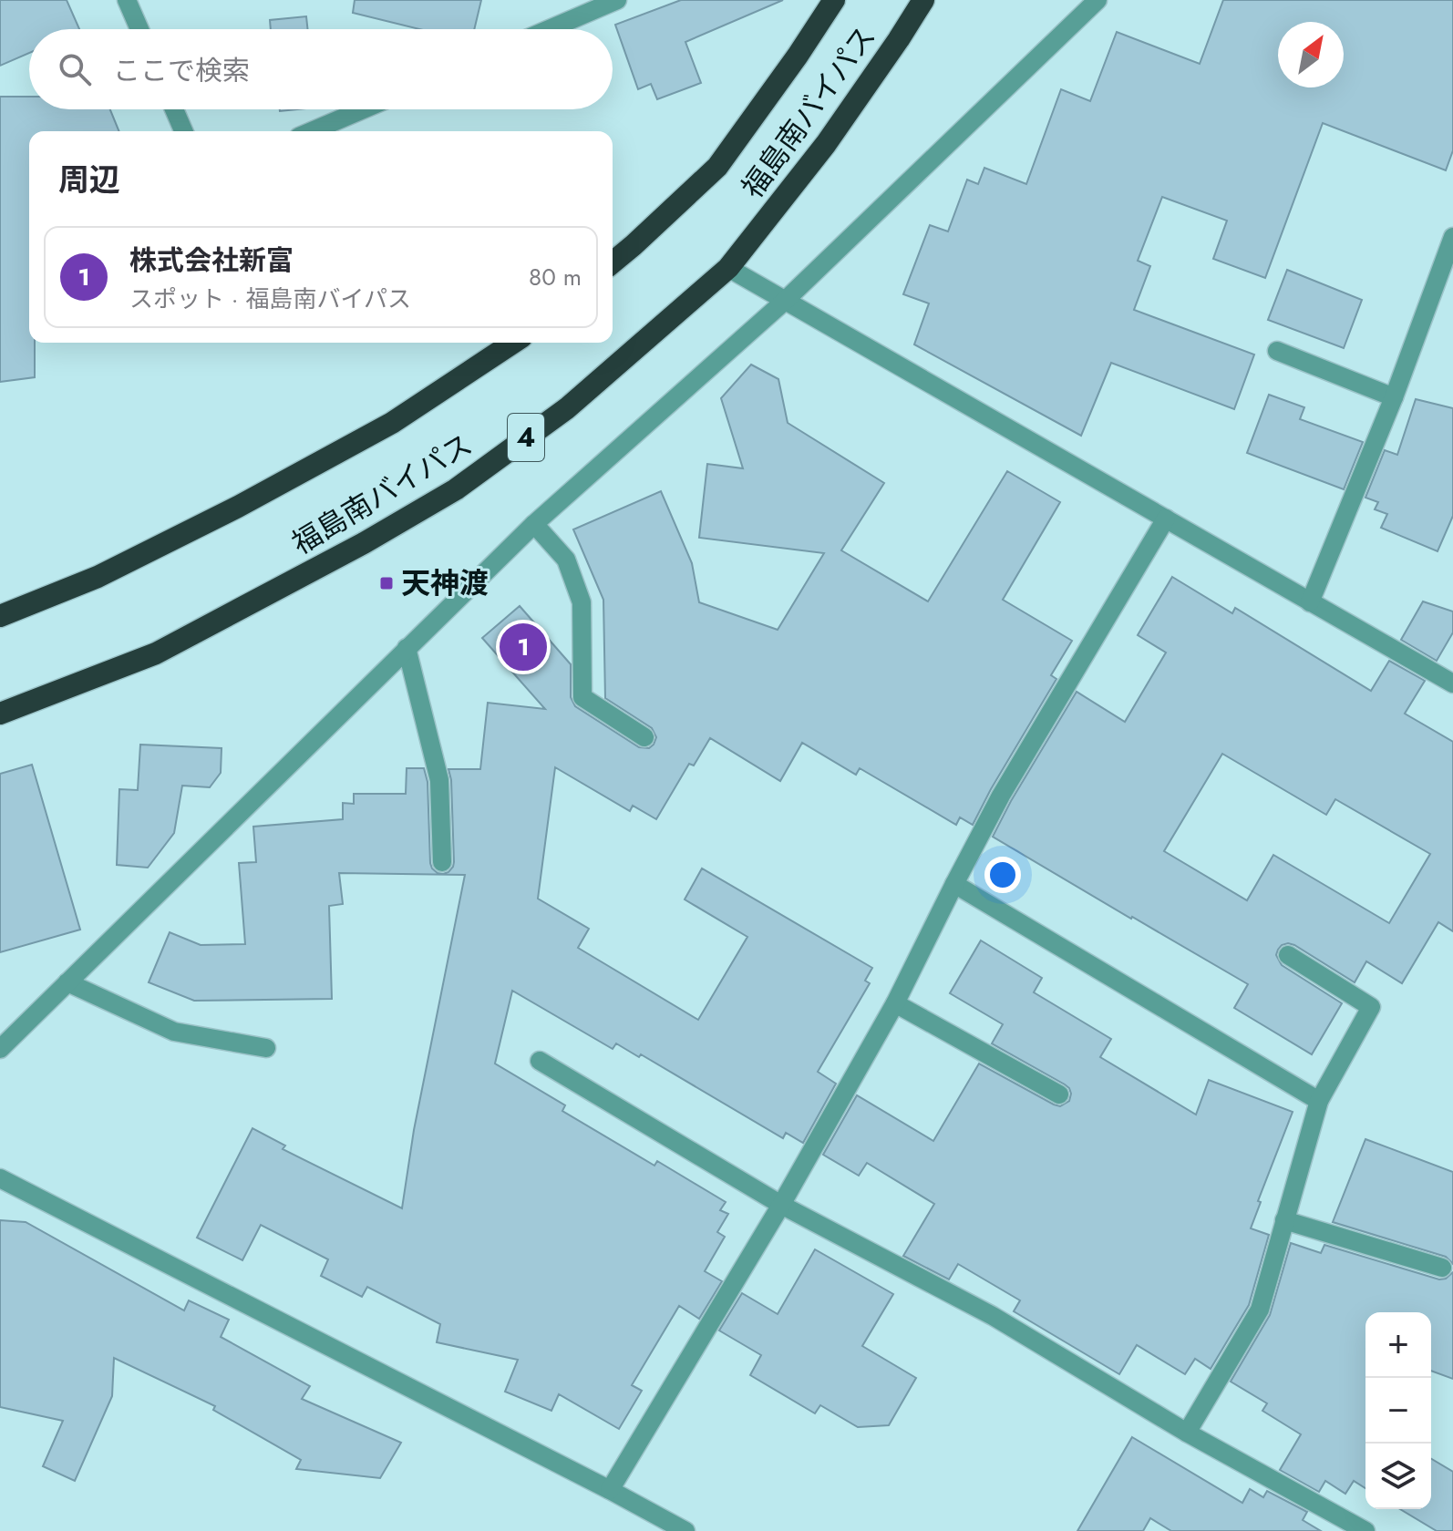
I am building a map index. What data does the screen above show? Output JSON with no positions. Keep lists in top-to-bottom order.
{
  "streets": {
    "highway": ["福島南バイパス", "4"]
  },
  "places": {
    "transit": ["天神渡"]
  },
  "north": "top right",
  "page": {
    "search": "ここで検索",
    "heading": "周辺",
    "list": [
      {
        "mark": "1",
        "name": "株式会社新富",
        "note": "スポット · 福島南バイパス",
        "value": "80 m"
      }
    ],
    "pins": "1",
    "map_buttons": ["+", "−"]
  }
}
